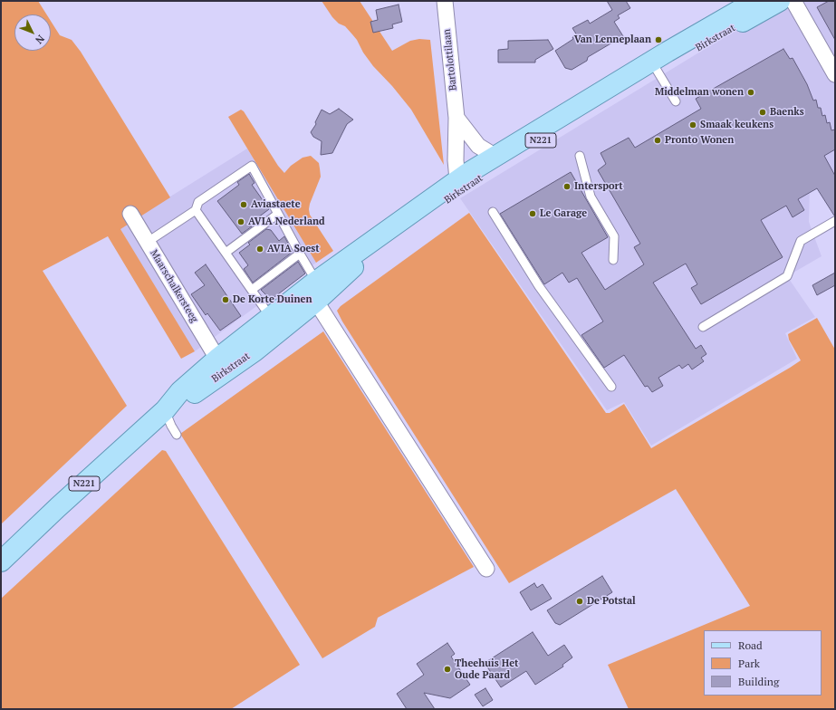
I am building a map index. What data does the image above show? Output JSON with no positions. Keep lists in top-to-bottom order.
{
  "streets": {
    "main road": ["Birkstraat", "N221"],
    "street": ["Bartolottilaan", "Maarschalkersteeg"]
  },
  "crossings": [
    ["Birkstraat", "Bartolottilaan"],
    ["Birkstraat", "Maarschalkersteeg"]
  ],
  "places": [
    "Van Lenneplaan",
    "Middelman wonen",
    "Baenks",
    "Smaak keukens",
    "Pronto Wonen",
    "Intersport",
    "Aviastaete",
    "Le Garage",
    "AVIA Nederland",
    "AVIA Soest",
    "De Korte Duinen",
    "De Potstal",
    "Theehuis Het Oude Paard"
  ],
  "legend": ["Road", "Park", "Building"],
  "north": "bottom right"
}
